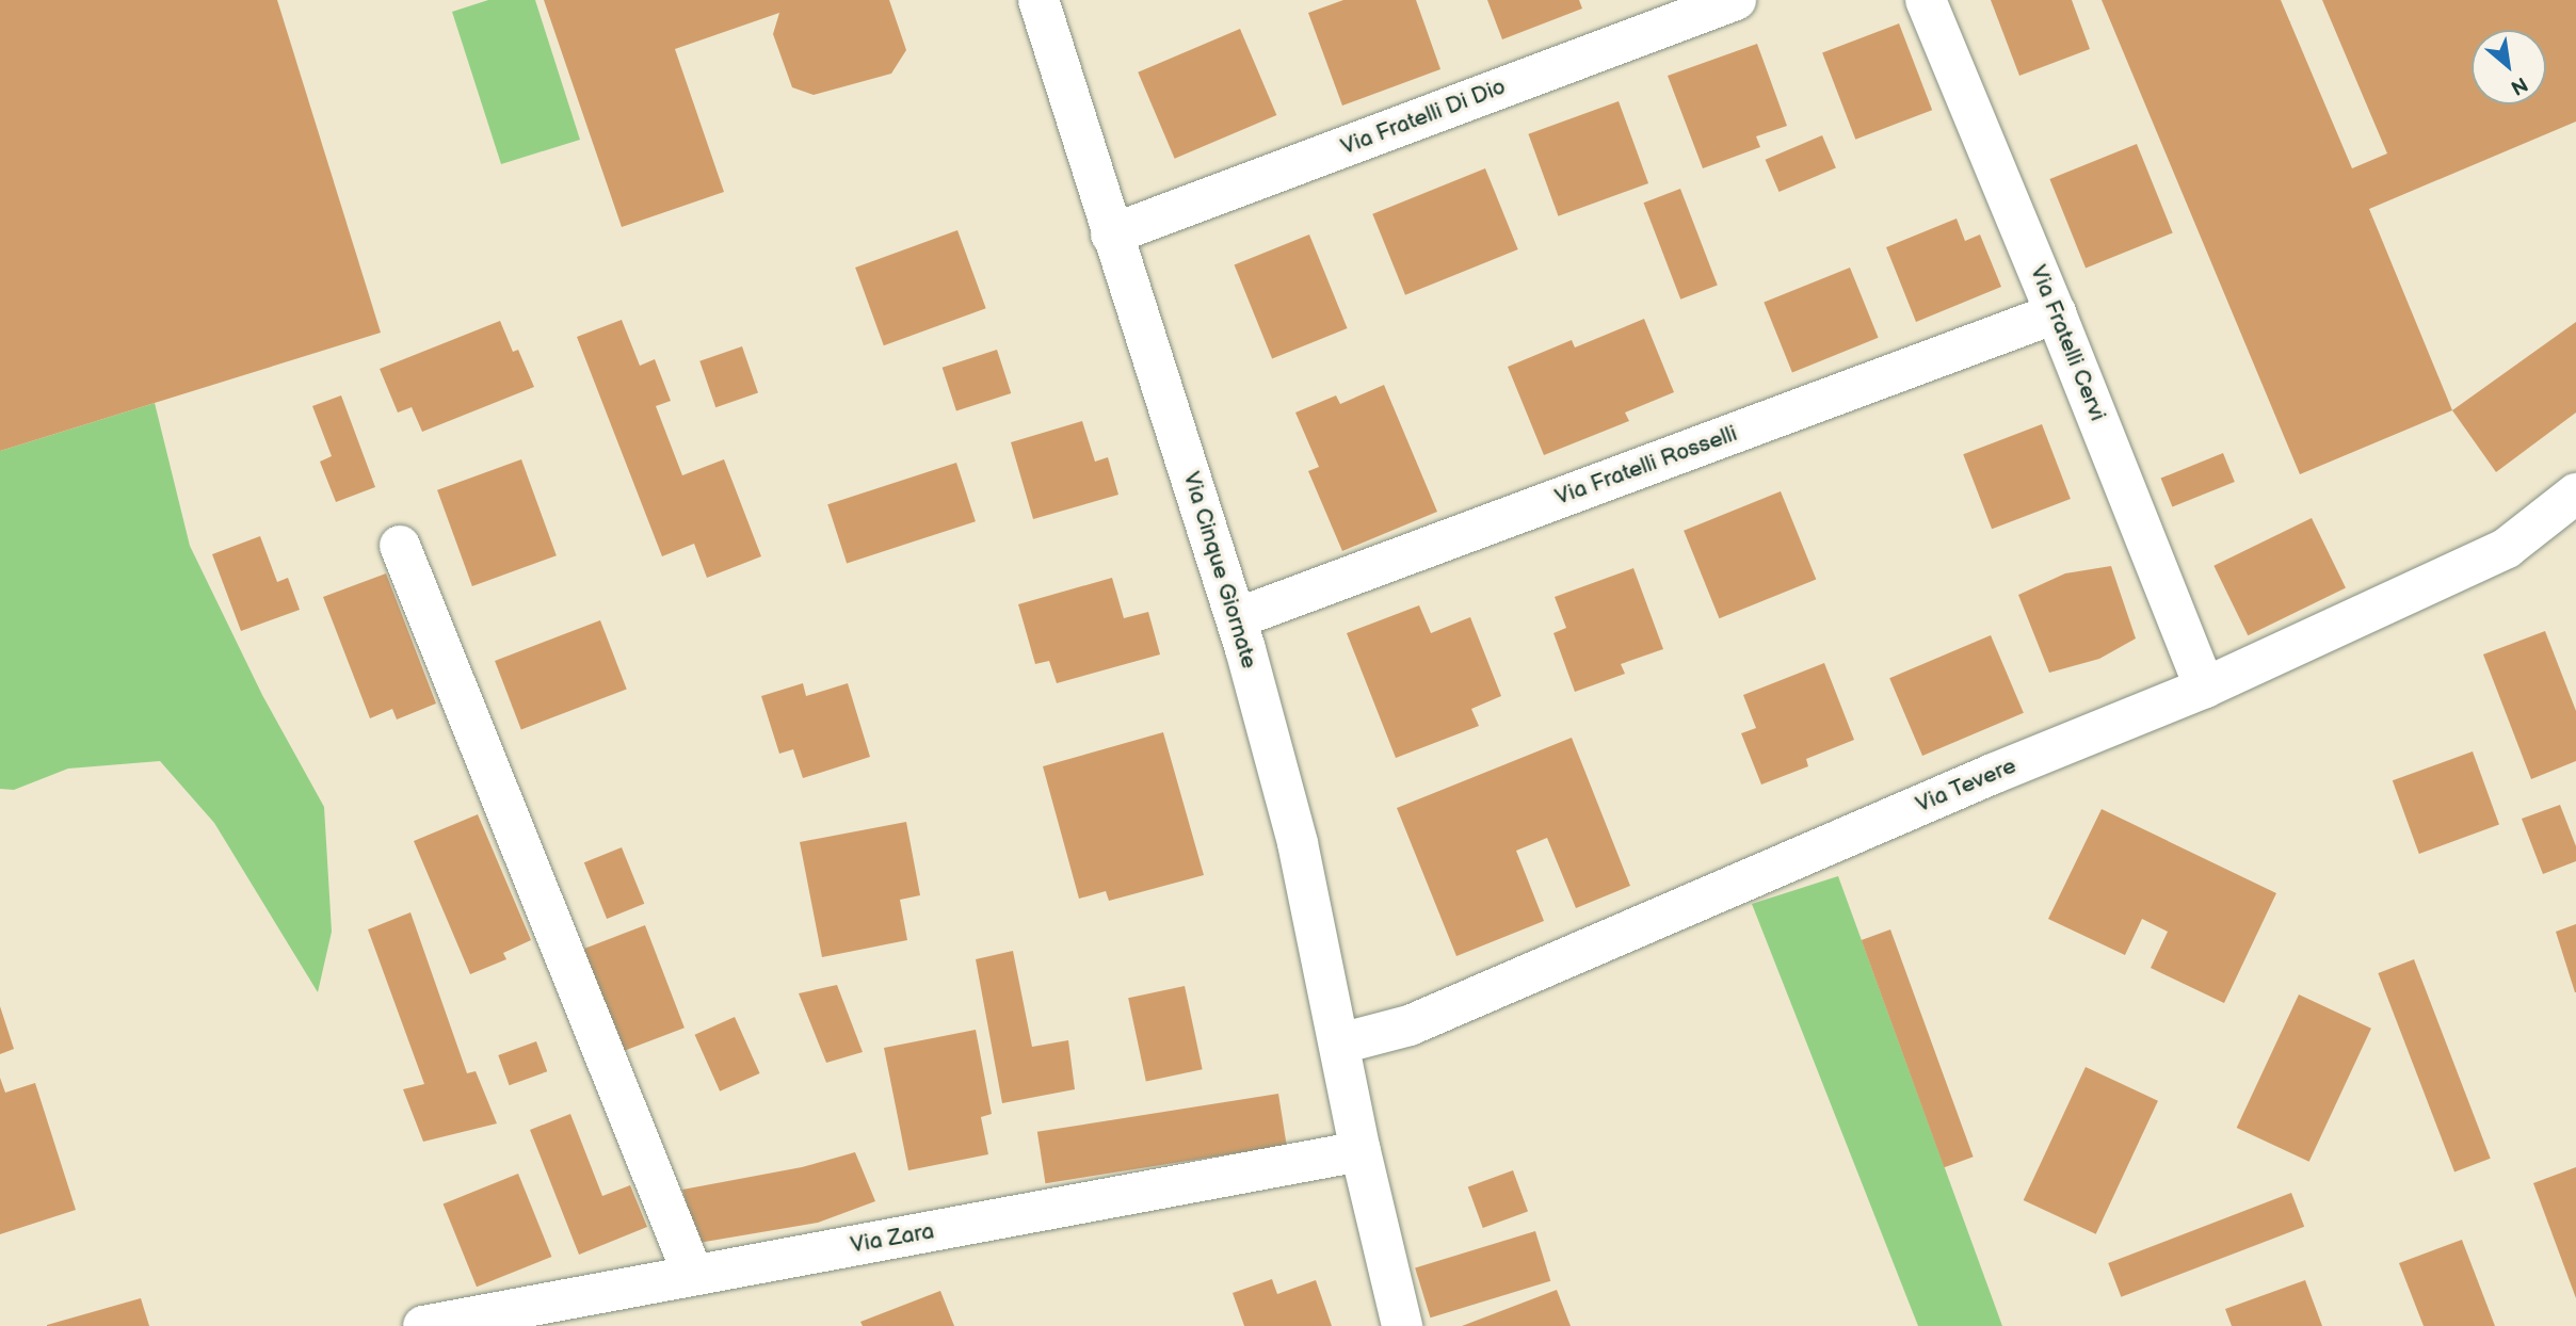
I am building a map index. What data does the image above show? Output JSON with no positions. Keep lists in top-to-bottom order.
{
  "streets": {
    "street": [
      "Via Fratelli Di Dio",
      "Via Fratelli Cervi",
      "Via Fratelli Rosselli",
      "Via Cinque Giornate",
      "Via Tevere",
      "Via Zara"
    ]
  },
  "crossings": [
    ["Via Fratelli Di Dio", "Via Cinque Giornate"],
    ["Via Fratelli Cervi", "Via Fratelli Rosselli"],
    ["Via Fratelli Cervi", "Via Tevere"],
    ["Via Fratelli Rosselli", "Via Cinque Giornate"],
    ["Via Cinque Giornate", "Via Tevere"],
    ["Via Cinque Giornate", "Via Zara"]
  ],
  "north": "bottom right"
}
